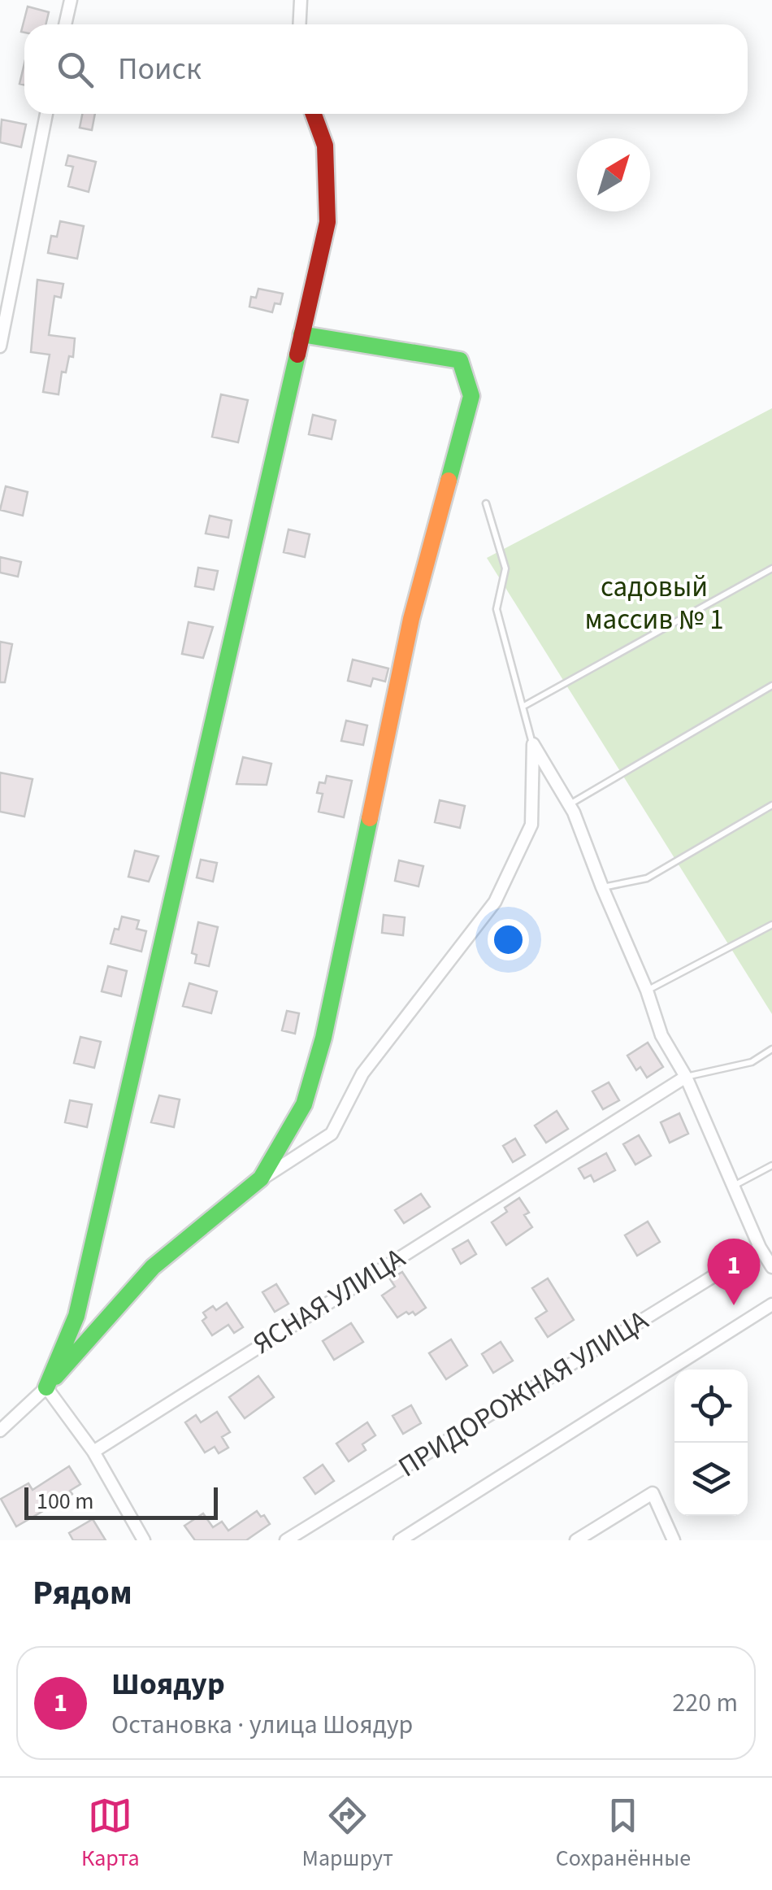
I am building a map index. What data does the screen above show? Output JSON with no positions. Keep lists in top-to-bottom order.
{
  "streets": {
    "street": ["ЯСНАЯ УЛИЦА", "ПРИДОРОЖНАЯ УЛИЦА"]
  },
  "parks": ["садовый массив № 1"],
  "scale_bar": "100 m",
  "north": "top right",
  "page": {
    "search": "Поиск",
    "pins": "1",
    "scale": "100 m",
    "heading": "Рядом",
    "list": [
      {
        "mark": "1",
        "name": "Шоядур",
        "note": "Остановка · улица Шоядур",
        "value": "220 m"
      }
    ],
    "nav": ["Карта", "Маршрут", "Сохранённые"]
  }
}
